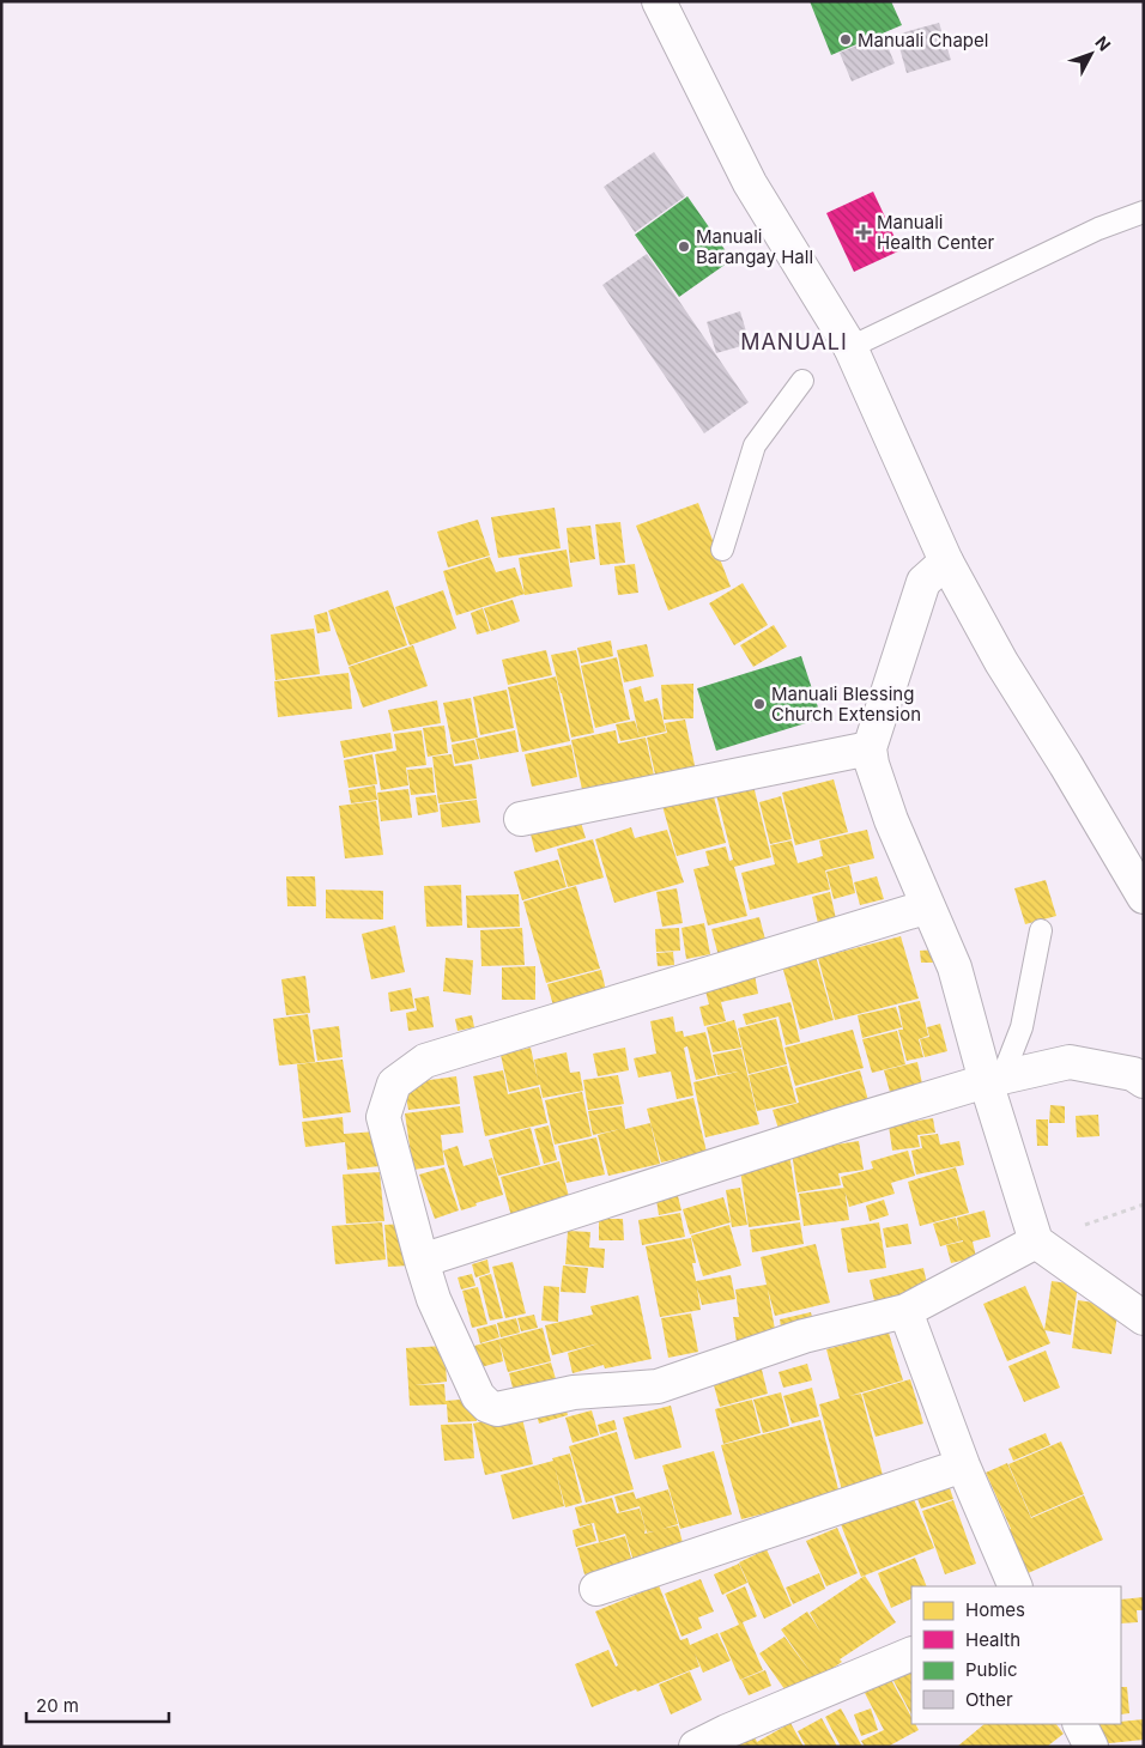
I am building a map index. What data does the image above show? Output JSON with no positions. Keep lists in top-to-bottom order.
{
  "districts": ["MANUALI"],
  "places": {
    "other": ["Manuali Chapel", "Manuali Barangay Hall", "Manuali Blessing Church Extension"],
    "health": ["Manuali Health Center"]
  },
  "legend": [
    "Homes",
    "Health",
    "Public",
    "Other"
  ],
  "scale_bar": "20 m",
  "north": "top right"
}
